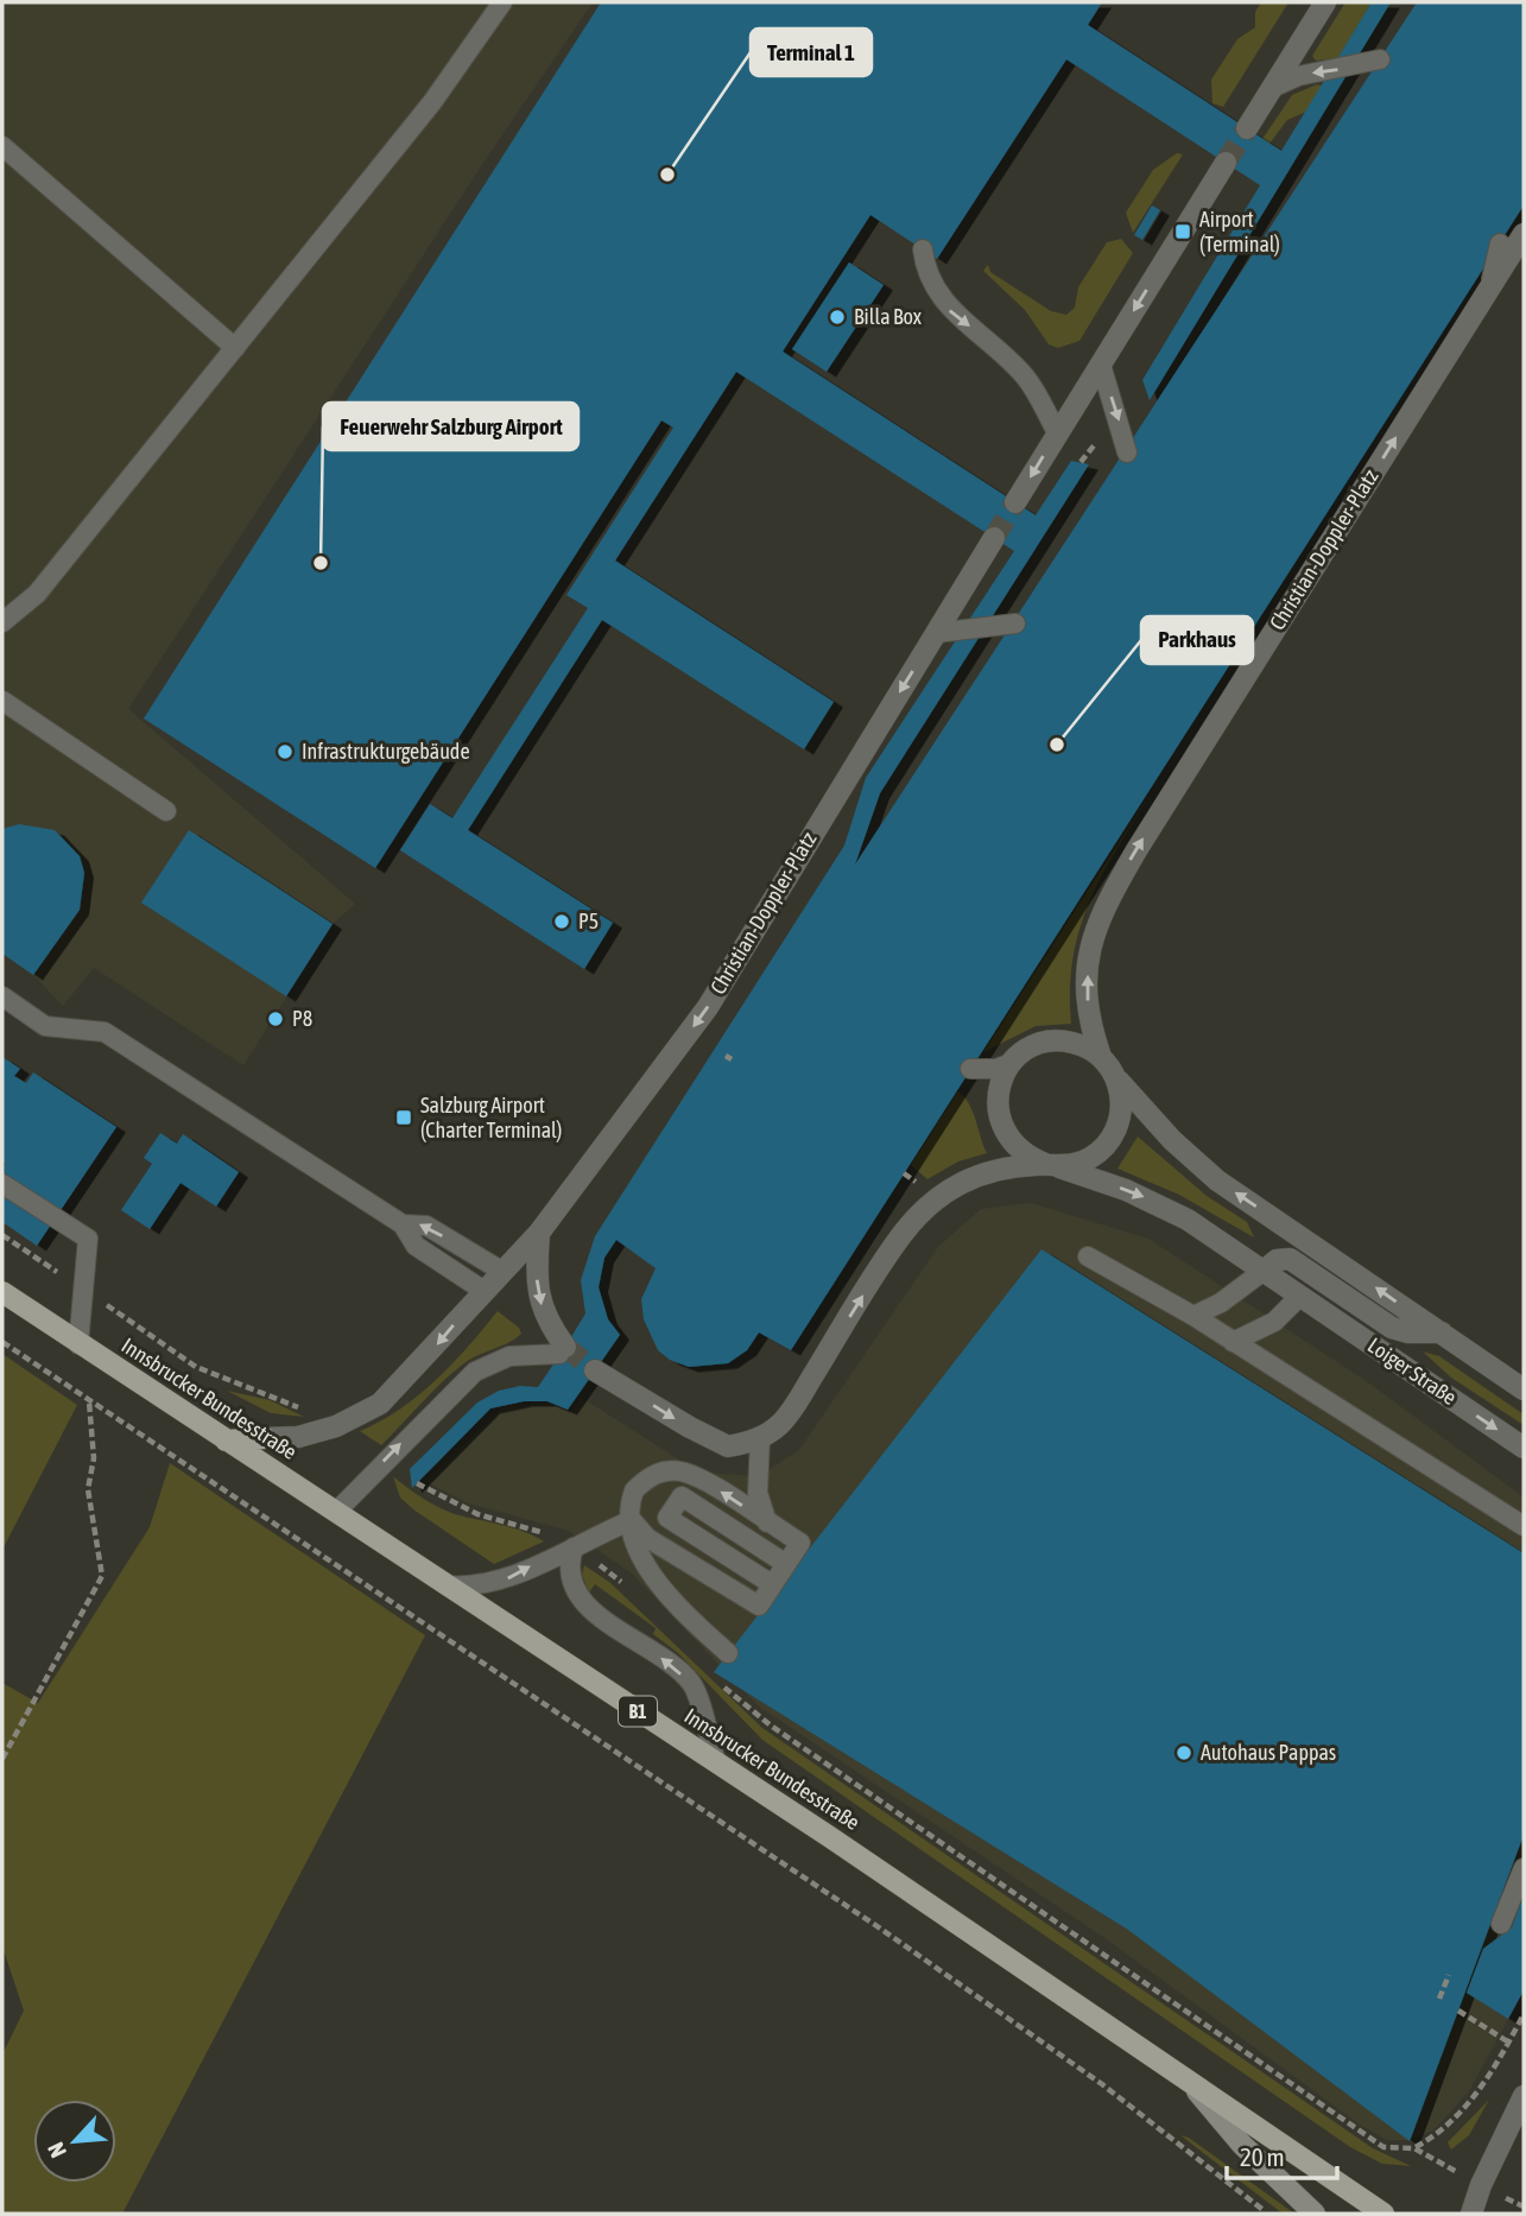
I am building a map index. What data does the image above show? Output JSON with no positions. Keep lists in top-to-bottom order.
{
  "streets": {
    "main road": ["Innsbrucker Bundesstraße", "B1"],
    "street": ["Christian-Doppler-Platz", "Loiger Straße"]
  },
  "crossings": [
    ["Christian-Doppler-Platz", "Loiger Straße"]
  ],
  "places": {
    "other": [
      "Terminal 1",
      "Billa Box",
      "Feuerwehr Salzburg Airport",
      "Parkhaus",
      "Infrastrukturgebäude",
      "P5",
      "P8",
      "Autohaus Pappas"
    ],
    "transit": ["Airport (Terminal)", "Salzburg Airport (Charter Terminal)"]
  },
  "scale_bar": "20 m",
  "north": "bottom left"
}
